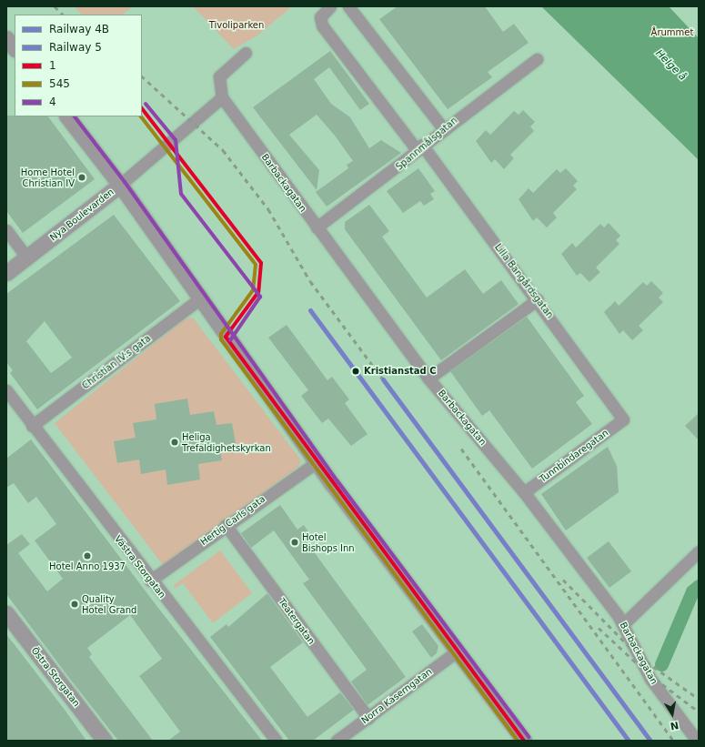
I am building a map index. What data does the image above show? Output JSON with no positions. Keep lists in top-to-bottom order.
{
  "streets": {
    "street": [
      "Spannmålsgatan",
      "Barbackagatan",
      "Nya Boulevarden",
      "Lilla Bangårdsgatan",
      "Christian IV:s gata",
      "Tunnbindaregatan",
      "Hertig Carls gata",
      "Västra Storgatan",
      "Teatergatan",
      "Östra Storgatan",
      "Norra Kaserngatan"
    ]
  },
  "crossings": [
    ["Spannmålsgatan", "Barbackagatan"],
    ["Spannmålsgatan", "Lilla Bangårdsgatan"],
    ["Barbackagatan", "Nya Boulevarden"],
    ["Barbackagatan", "Tunnbindaregatan"],
    ["Lilla Bangårdsgatan", "Tunnbindaregatan"],
    ["Christian IV:s gata", "Västra Storgatan"],
    ["Hertig Carls gata", "Västra Storgatan"],
    ["Hertig Carls gata", "Teatergatan"],
    ["Teatergatan", "Norra Kaserngatan"]
  ],
  "water": ["Helge å"],
  "parks": ["Tivoliparken", "Årummet"],
  "places": [
    "Home Hotel Christian IV",
    "Kristianstad C",
    "Heliga Trefaldighetskyrkan",
    "Hotel Bishops Inn",
    "Hotel Anno 1937",
    "Quality Hotel Grand"
  ],
  "lines": [
    "transit line 4",
    "transit line 1",
    "transit line 545",
    "rail line 4B",
    "rail line 5"
  ],
  "legend": [
    "Railway 4B",
    "Railway 5",
    "1",
    "545",
    "4"
  ],
  "north": "bottom"
}
